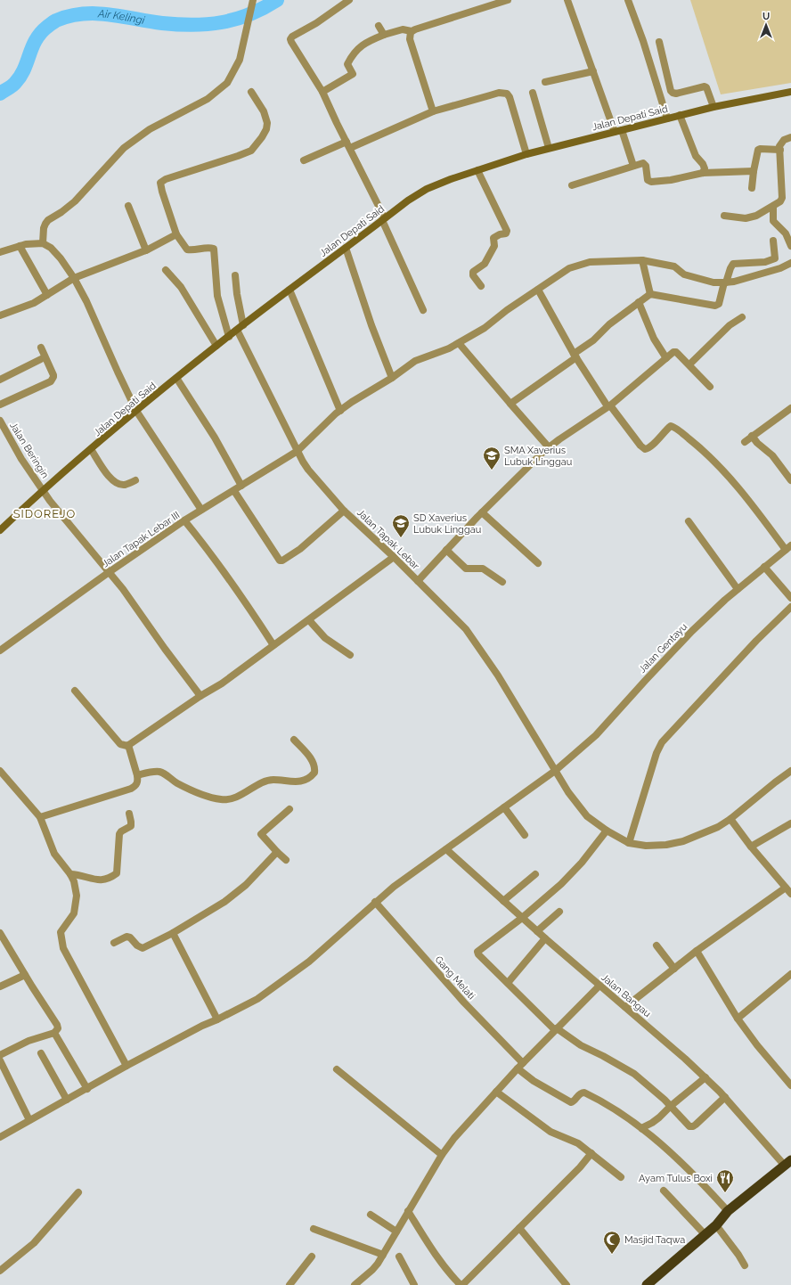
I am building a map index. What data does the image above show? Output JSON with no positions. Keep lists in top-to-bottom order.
{
  "streets": {
    "main road": ["Jalan Depati Said"],
    "street": [
      "Jalan Beringin",
      "Jalan Tapak Lebar III",
      "Jalan Tapak Lebar",
      "Jalan Gentayu",
      "Gang Melati",
      "Jalan Bangau"
    ]
  },
  "crossings": [
    ["Jalan Depati Said", "Jalan Beringin"],
    ["Jalan Depati Said", "Jalan Tapak Lebar"],
    ["Jalan Beringin", "Jalan Tapak Lebar III"],
    ["Jalan Tapak Lebar III", "Jalan Tapak Lebar"],
    ["Jalan Tapak Lebar", "Jalan Gentayu"],
    ["Jalan Gentayu", "Gang Melati"],
    ["Jalan Gentayu", "Jalan Bangau"]
  ],
  "districts": ["SIDOREJO"],
  "water": ["Air Kelingi"],
  "places": {
    "school or university": ["SMA Xaverius Lubuk Linggau", "SD Xaverius Lubuk Linggau"],
    "restaurant": ["Ayam Tulus Boxi"],
    "mosque": ["Masjid Taqwa"]
  },
  "north": "top"
}
